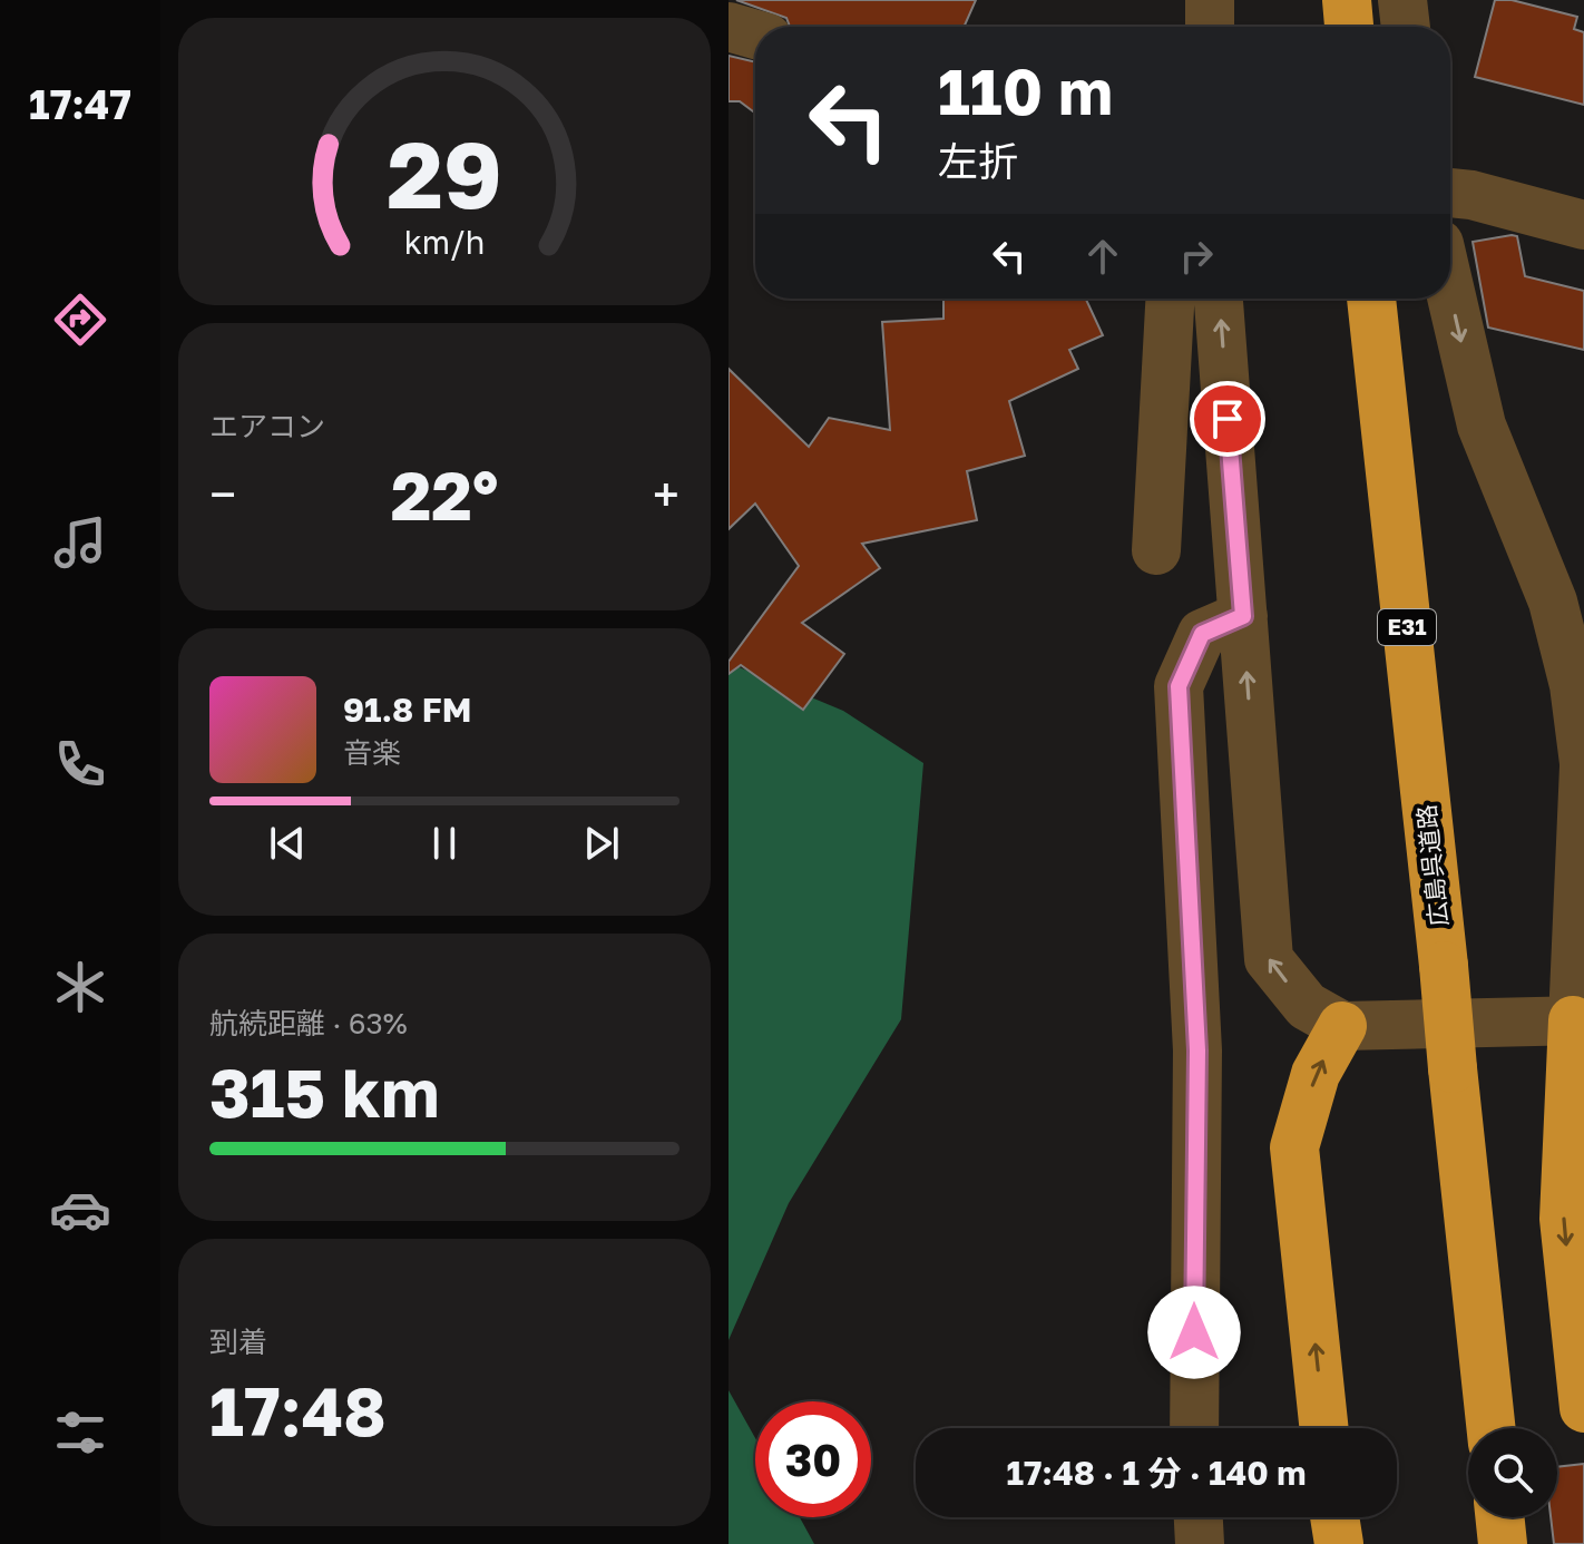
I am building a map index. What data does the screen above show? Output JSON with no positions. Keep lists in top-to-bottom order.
{
  "streets": {
    "highway": ["E31", "広島呉道路"]
  },
  "page": {
    "tabs": "17:47",
    "turn": ["110 m", "左折"],
    "tile": [
      "エアコン",
      ["航続距離 · 63%", "315 km"],
      ["到着", "17:48"]
    ],
    "heat": ["−", "22°", "+"],
    "song": ["91.8 FM", "音楽"],
    "limit": "30",
    "trip": "17:48 · 1 分 · 140 m",
    "gauge": ["29", "km/h"]
  }
}
